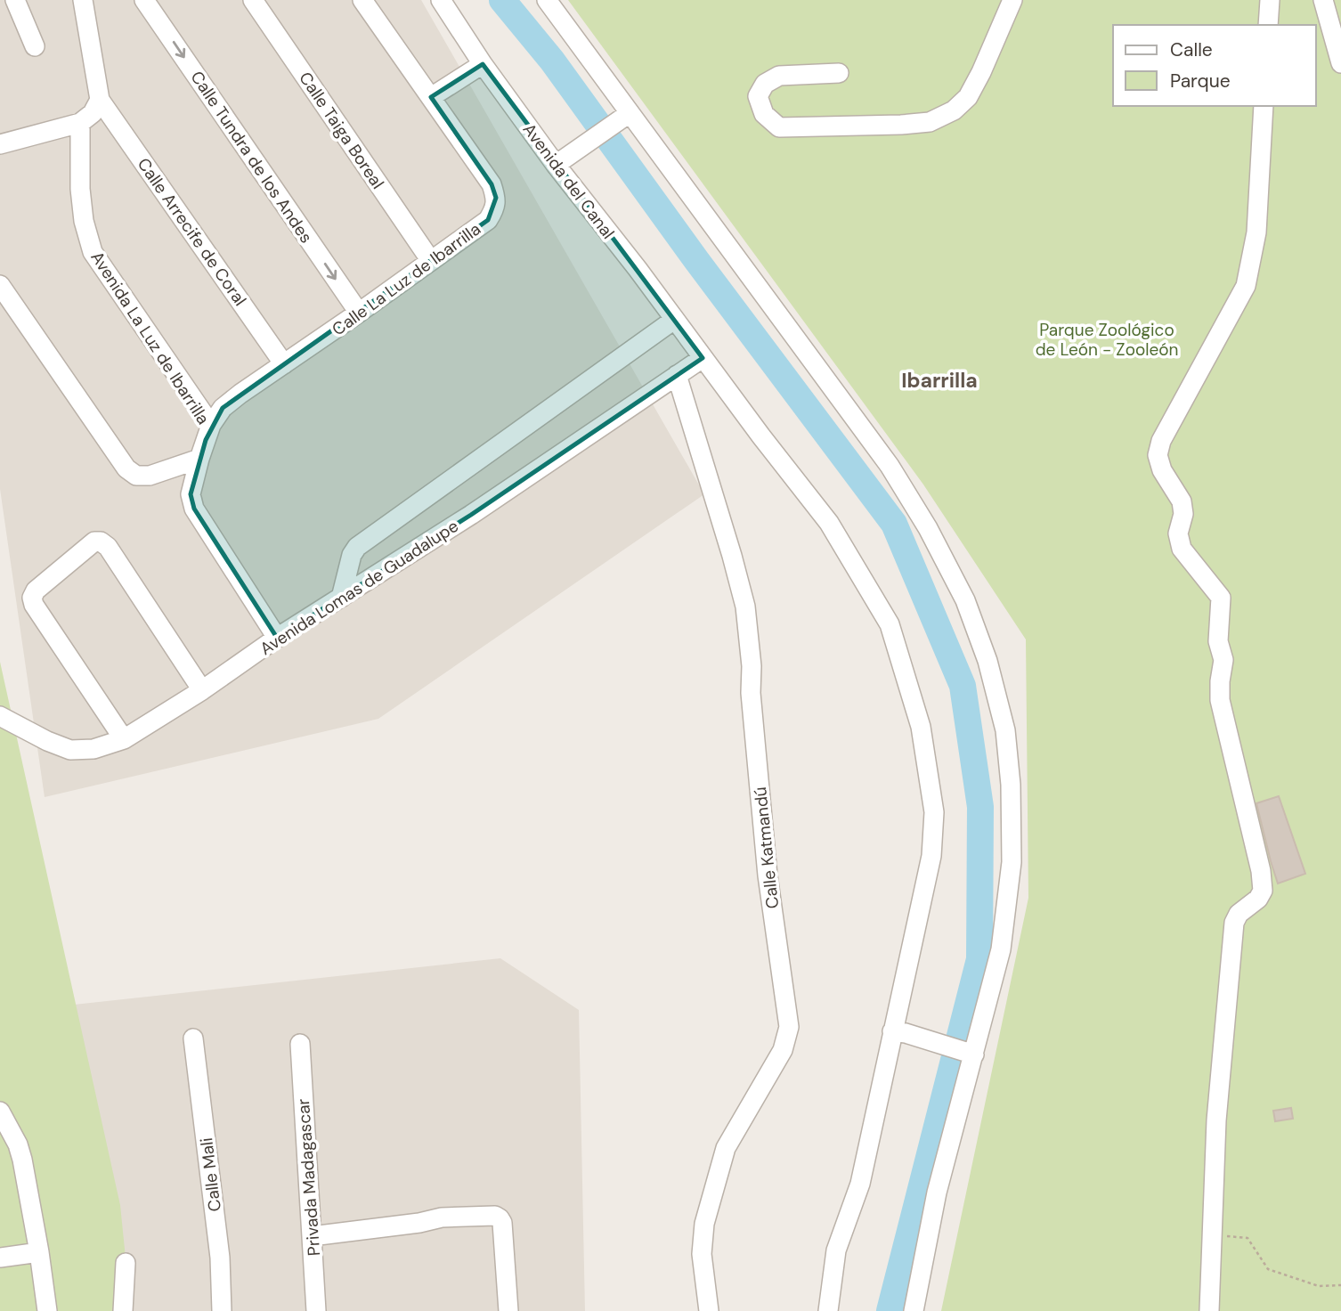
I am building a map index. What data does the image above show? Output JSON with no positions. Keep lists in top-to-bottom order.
{
  "streets": {
    "street": [
      "Calle Taiga Boreal",
      "Calle Tundra de los Andes",
      "Avenida del Canal",
      "Calle Arrecife de Coral",
      "Calle La Luz de Ibarrilla",
      "Avenida La Luz de Ibarrilla",
      "Avenida Lomas de Guadalupe",
      "Calle Katmandú",
      "Calle Mali",
      "Privada Madagascar"
    ]
  },
  "crossings": [
    ["Calle Taiga Boreal", "Calle La Luz de Ibarrilla"],
    ["Calle Tundra de los Andes", "Calle La Luz de Ibarrilla"],
    ["Avenida del Canal", "Avenida Lomas de Guadalupe"],
    ["Calle Arrecife de Coral", "Calle La Luz de Ibarrilla"],
    ["Calle La Luz de Ibarrilla", "Avenida La Luz de Ibarrilla"],
    ["Avenida La Luz de Ibarrilla", "Avenida Lomas de Guadalupe"],
    ["Avenida Lomas de Guadalupe", "Calle Katmandú"]
  ],
  "one_way": ["Calle Tundra de los Andes"],
  "districts": ["Ibarrilla"],
  "parks": ["Parque Zoológico de León - Zooleón"],
  "legend": ["Calle", "Parque"]
}
